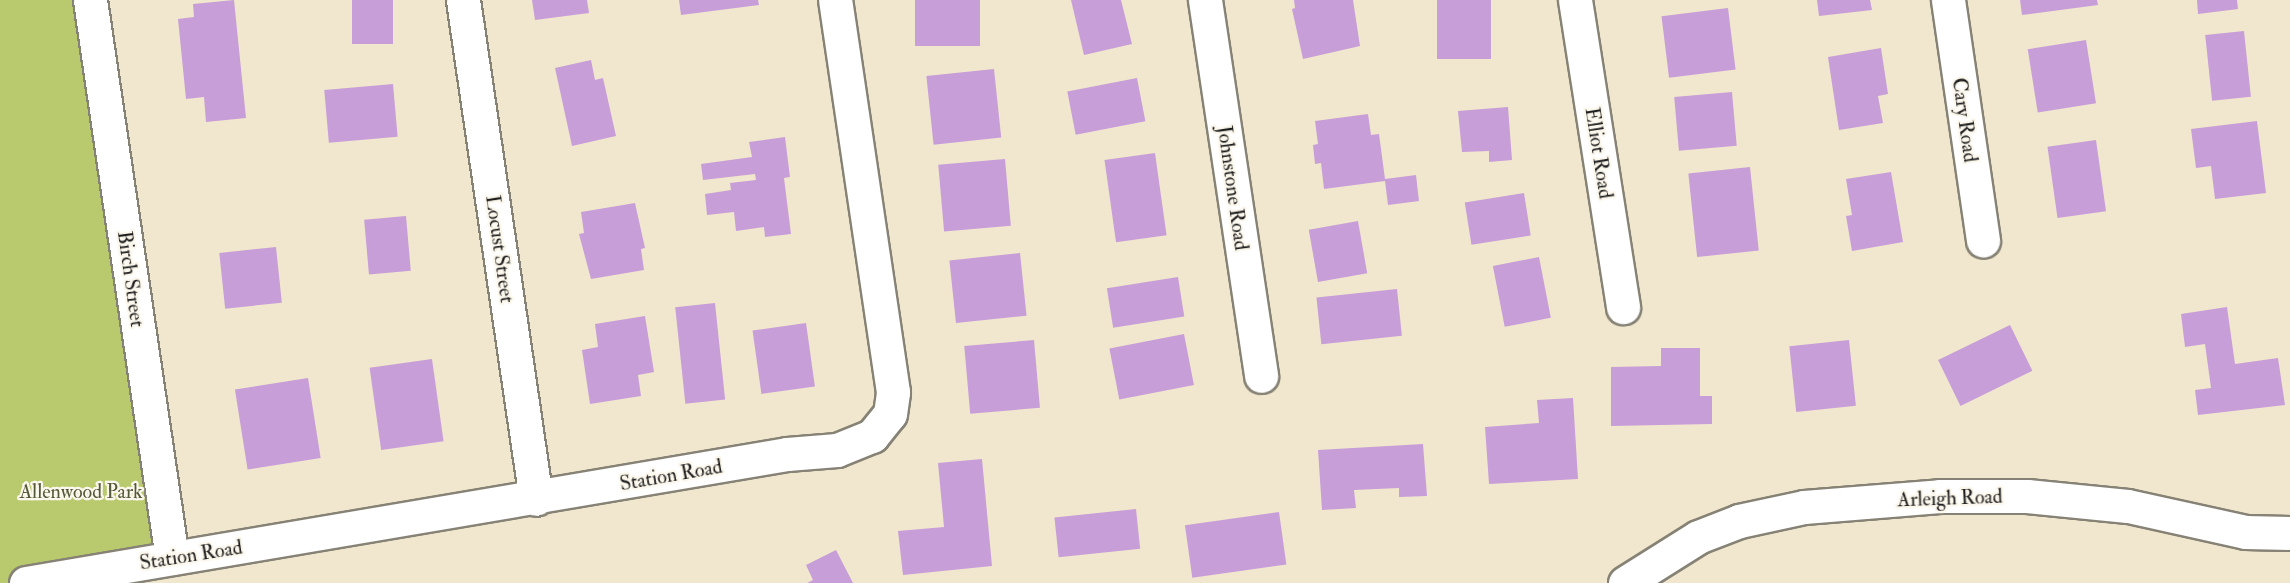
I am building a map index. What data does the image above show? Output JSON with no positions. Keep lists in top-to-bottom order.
{
  "streets": {
    "street": [
      "Cary Road",
      "Elliot Road",
      "Johnstone Road",
      "Locust Street",
      "Birch Street",
      "Station Road",
      "Arleigh Road"
    ]
  },
  "crossings": [
    ["Locust Street", "Station Road"],
    ["Birch Street", "Station Road"]
  ],
  "parks": ["Allenwood Park"]
}
